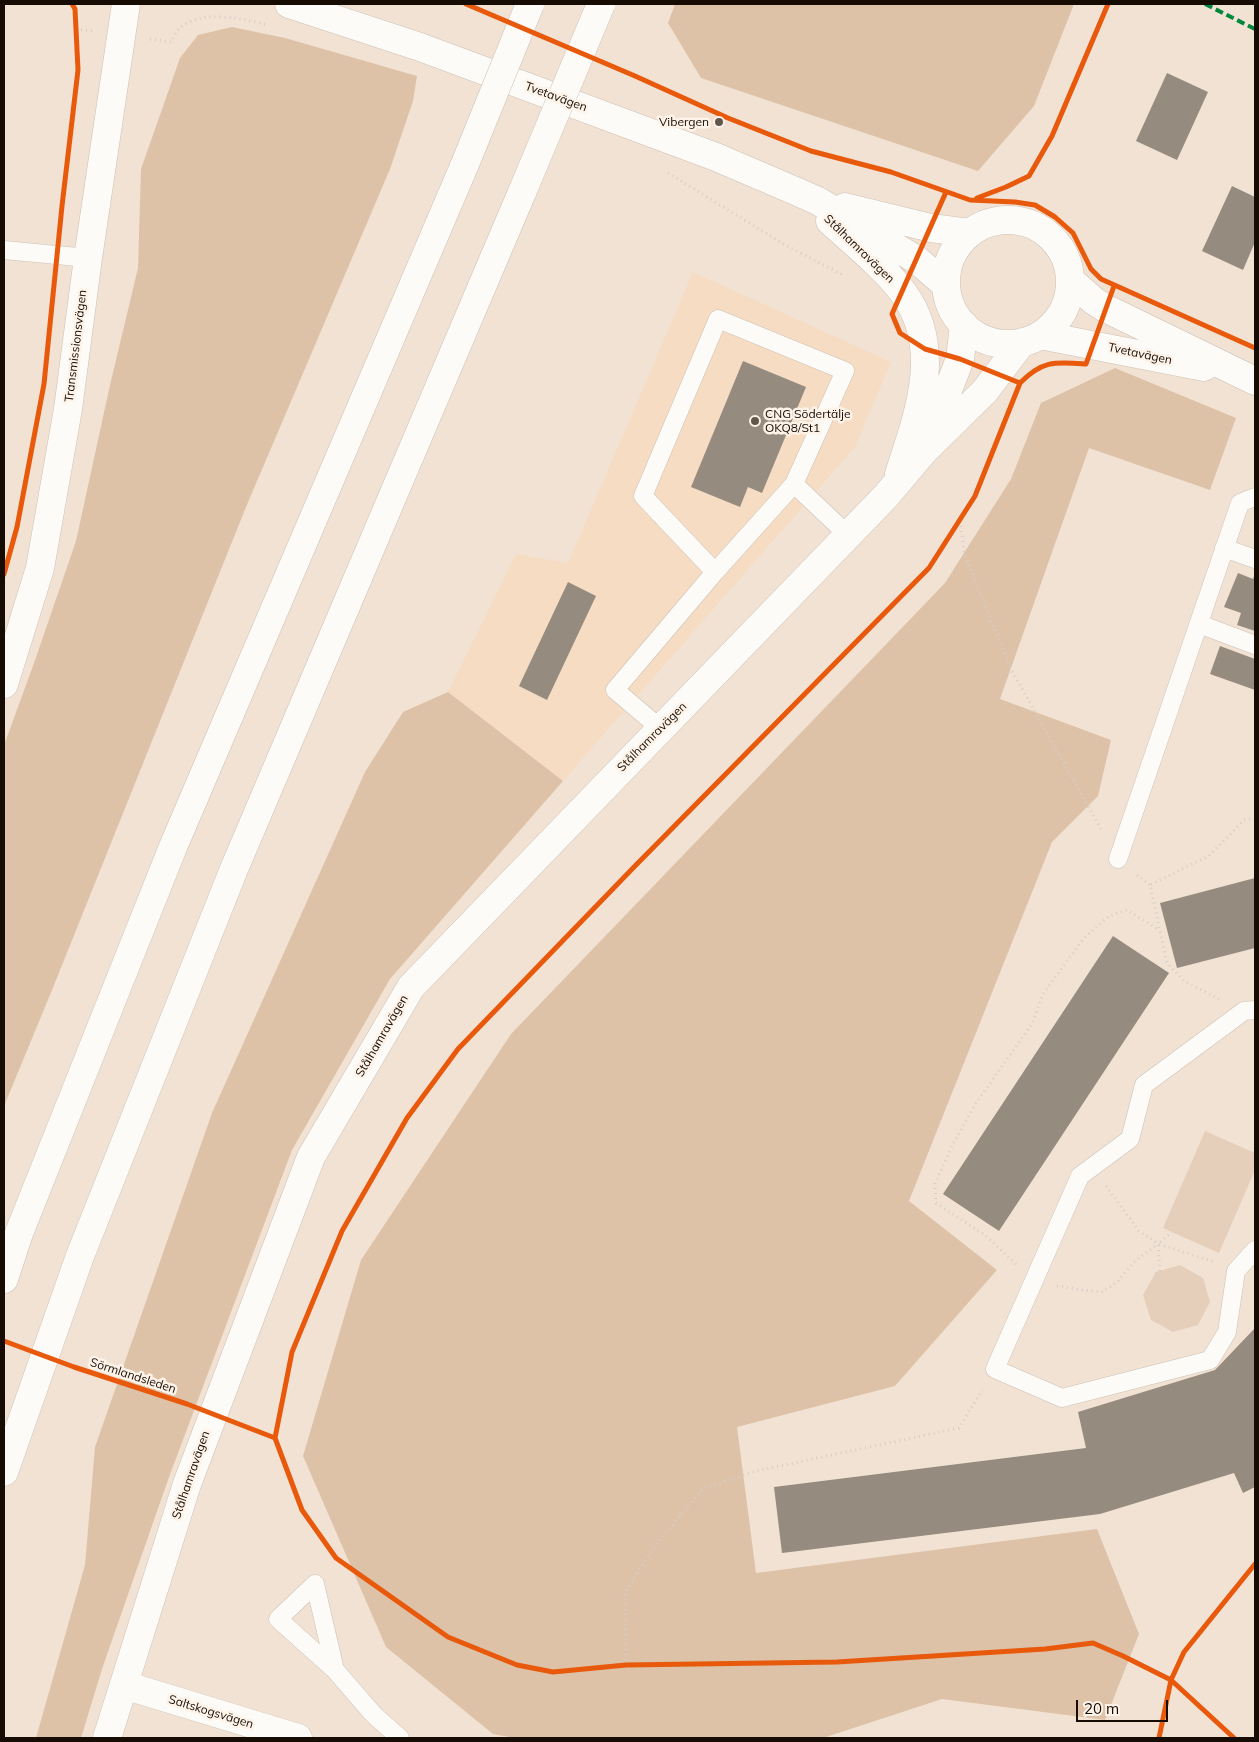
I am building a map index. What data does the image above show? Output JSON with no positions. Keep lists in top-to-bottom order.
{
  "streets": {
    "main road": [
      "Tvetavägen",
      "Stålhamravägen",
      "Transmissionsvägen",
      "Saltskogsvägen"
    ],
    "cycle path": ["Sörmlandsleden"]
  },
  "crossings": [
    ["Tvetavägen", "Stålhamravägen"],
    ["Stålhamravägen", "Saltskogsvägen"]
  ],
  "places": ["Vibergen", "CNG Södertälje OKQ8/St1"],
  "scale_bar": "20 m"
}
